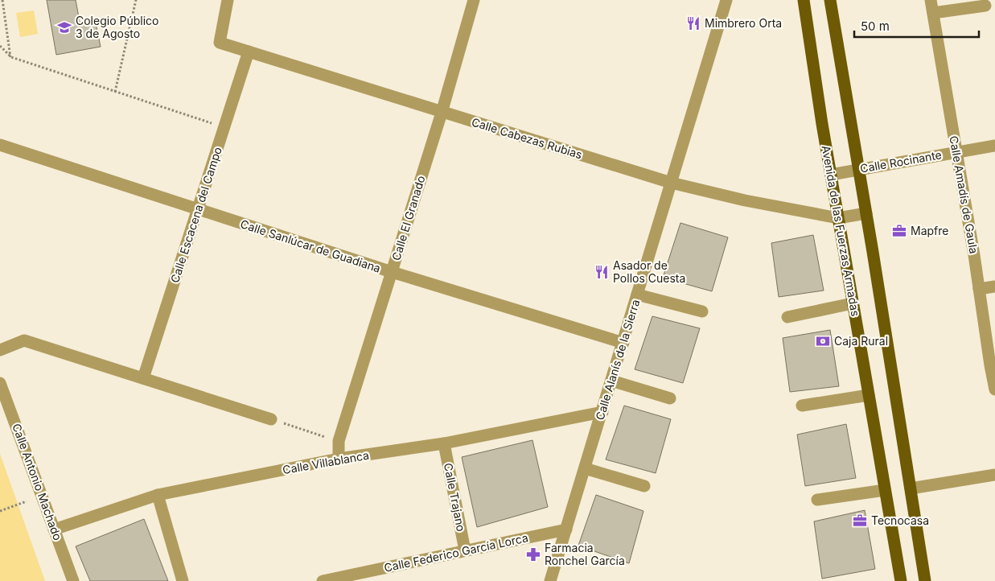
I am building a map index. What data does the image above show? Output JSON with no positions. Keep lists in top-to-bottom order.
{
  "streets": {
    "main road": ["Avenida de las Fuerzas Armadas"],
    "street": [
      "Calle Cabezas Rubias",
      "Calle Rocinante",
      "Calle Amadís de Gaula",
      "Calle Escacena del Campo",
      "Calle El Granado",
      "Calle Sanlúcar de Guadiana",
      "Calle Alanís de la Sierra",
      "Calle Villablanca",
      "Calle Antonio Machado",
      "Calle Trajano",
      "Calle Federico García Lorca"
    ]
  },
  "crossings": [
    ["Calle Cabezas Rubias", "Calle Escacena del Campo"],
    ["Calle Cabezas Rubias", "Calle El Granado"],
    ["Calle Cabezas Rubias", "Avenida de las Fuerzas Armadas"],
    ["Calle Cabezas Rubias", "Calle Alanís de la Sierra"],
    ["Calle Rocinante", "Calle Amadís de Gaula"],
    ["Calle Rocinante", "Avenida de las Fuerzas Armadas"],
    ["Calle Escacena del Campo", "Calle Sanlúcar de Guadiana"],
    ["Calle El Granado", "Calle Sanlúcar de Guadiana"],
    ["Calle El Granado", "Calle Villablanca"],
    ["Calle Sanlúcar de Guadiana", "Calle Alanís de la Sierra"],
    ["Calle Alanís de la Sierra", "Calle Villablanca"],
    ["Calle Alanís de la Sierra", "Calle Federico García Lorca"],
    ["Calle Villablanca", "Calle Antonio Machado"],
    ["Calle Villablanca", "Calle Trajano"],
    ["Calle Trajano", "Calle Federico García Lorca"]
  ],
  "places": {
    "restaurant": ["Mimbrero Orta", "Asador de Pollos Cuesta"],
    "school or university": ["Colegio Público 3 de Agosto"],
    "office": ["Mapfre", "Tecnocasa"],
    "bank": ["Caja Rural"],
    "pharmacy": ["Farmacia Ronchel García"]
  },
  "scale_bar": "50 m"
}
